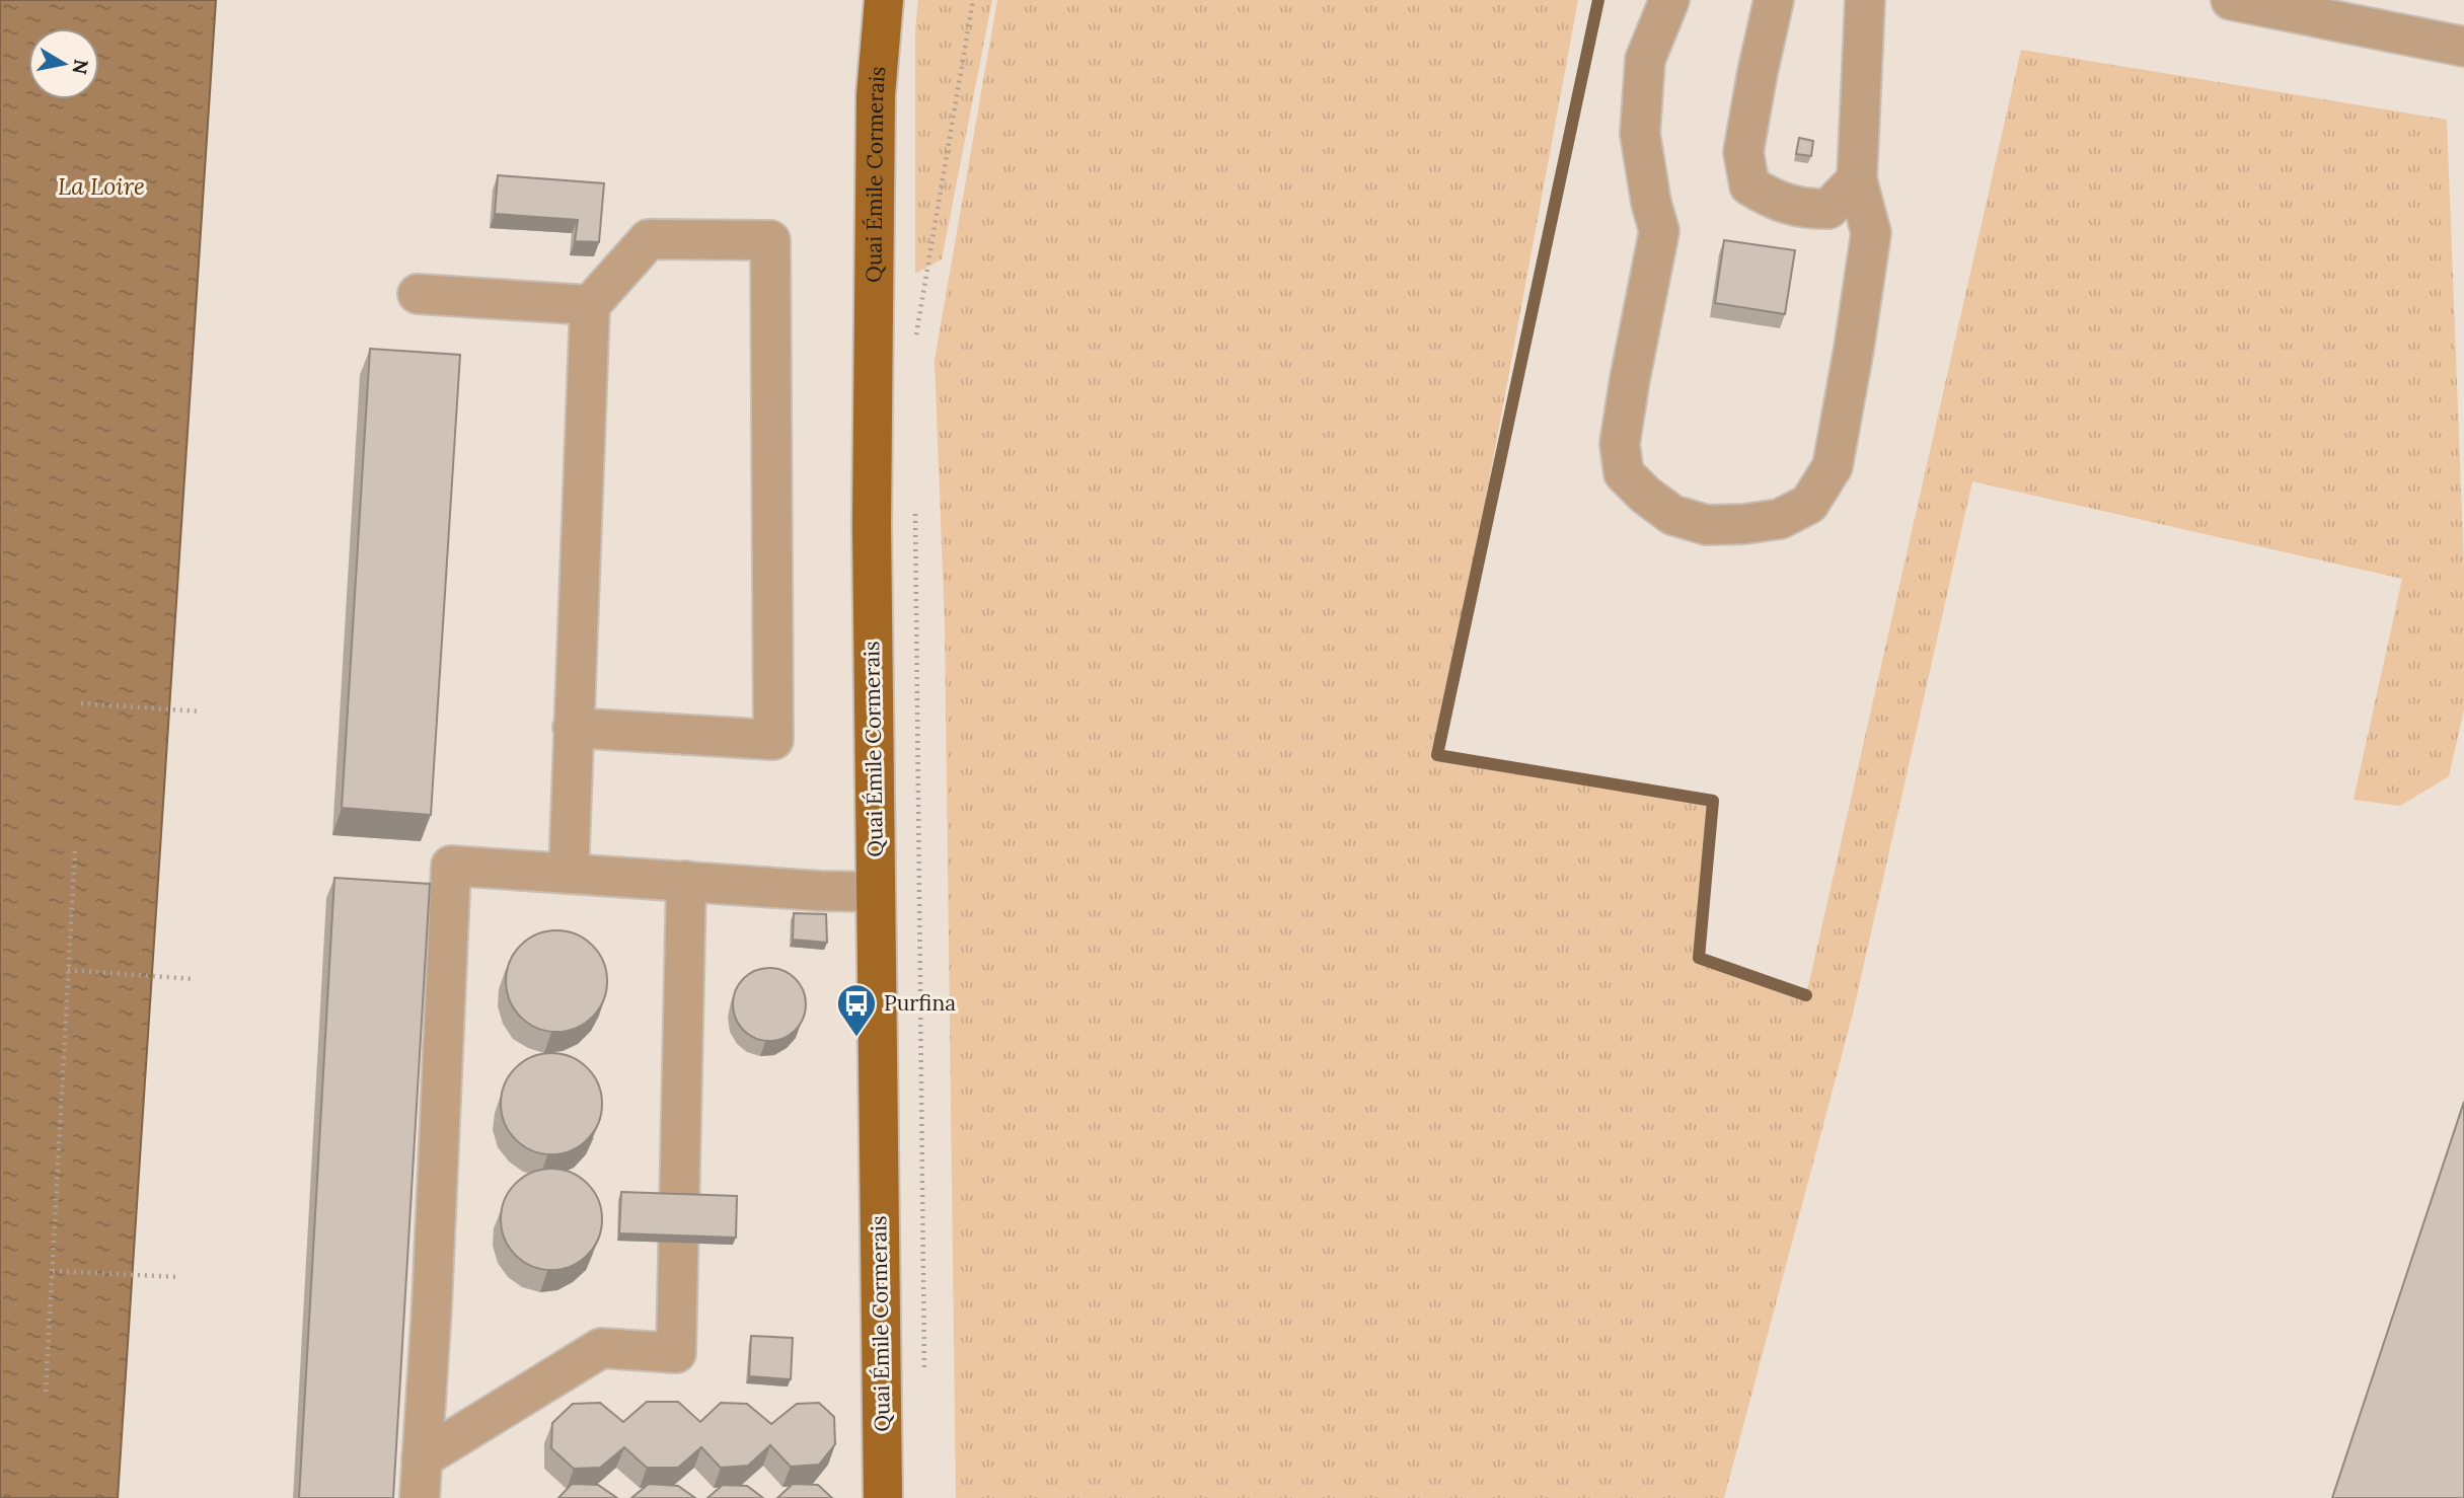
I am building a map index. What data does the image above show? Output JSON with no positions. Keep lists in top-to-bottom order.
{
  "streets": {
    "main road": ["Quai Émile Cormerais"]
  },
  "water": ["La Loire"],
  "places": {
    "bus stop": ["Purfina"]
  },
  "north": "right"
}
